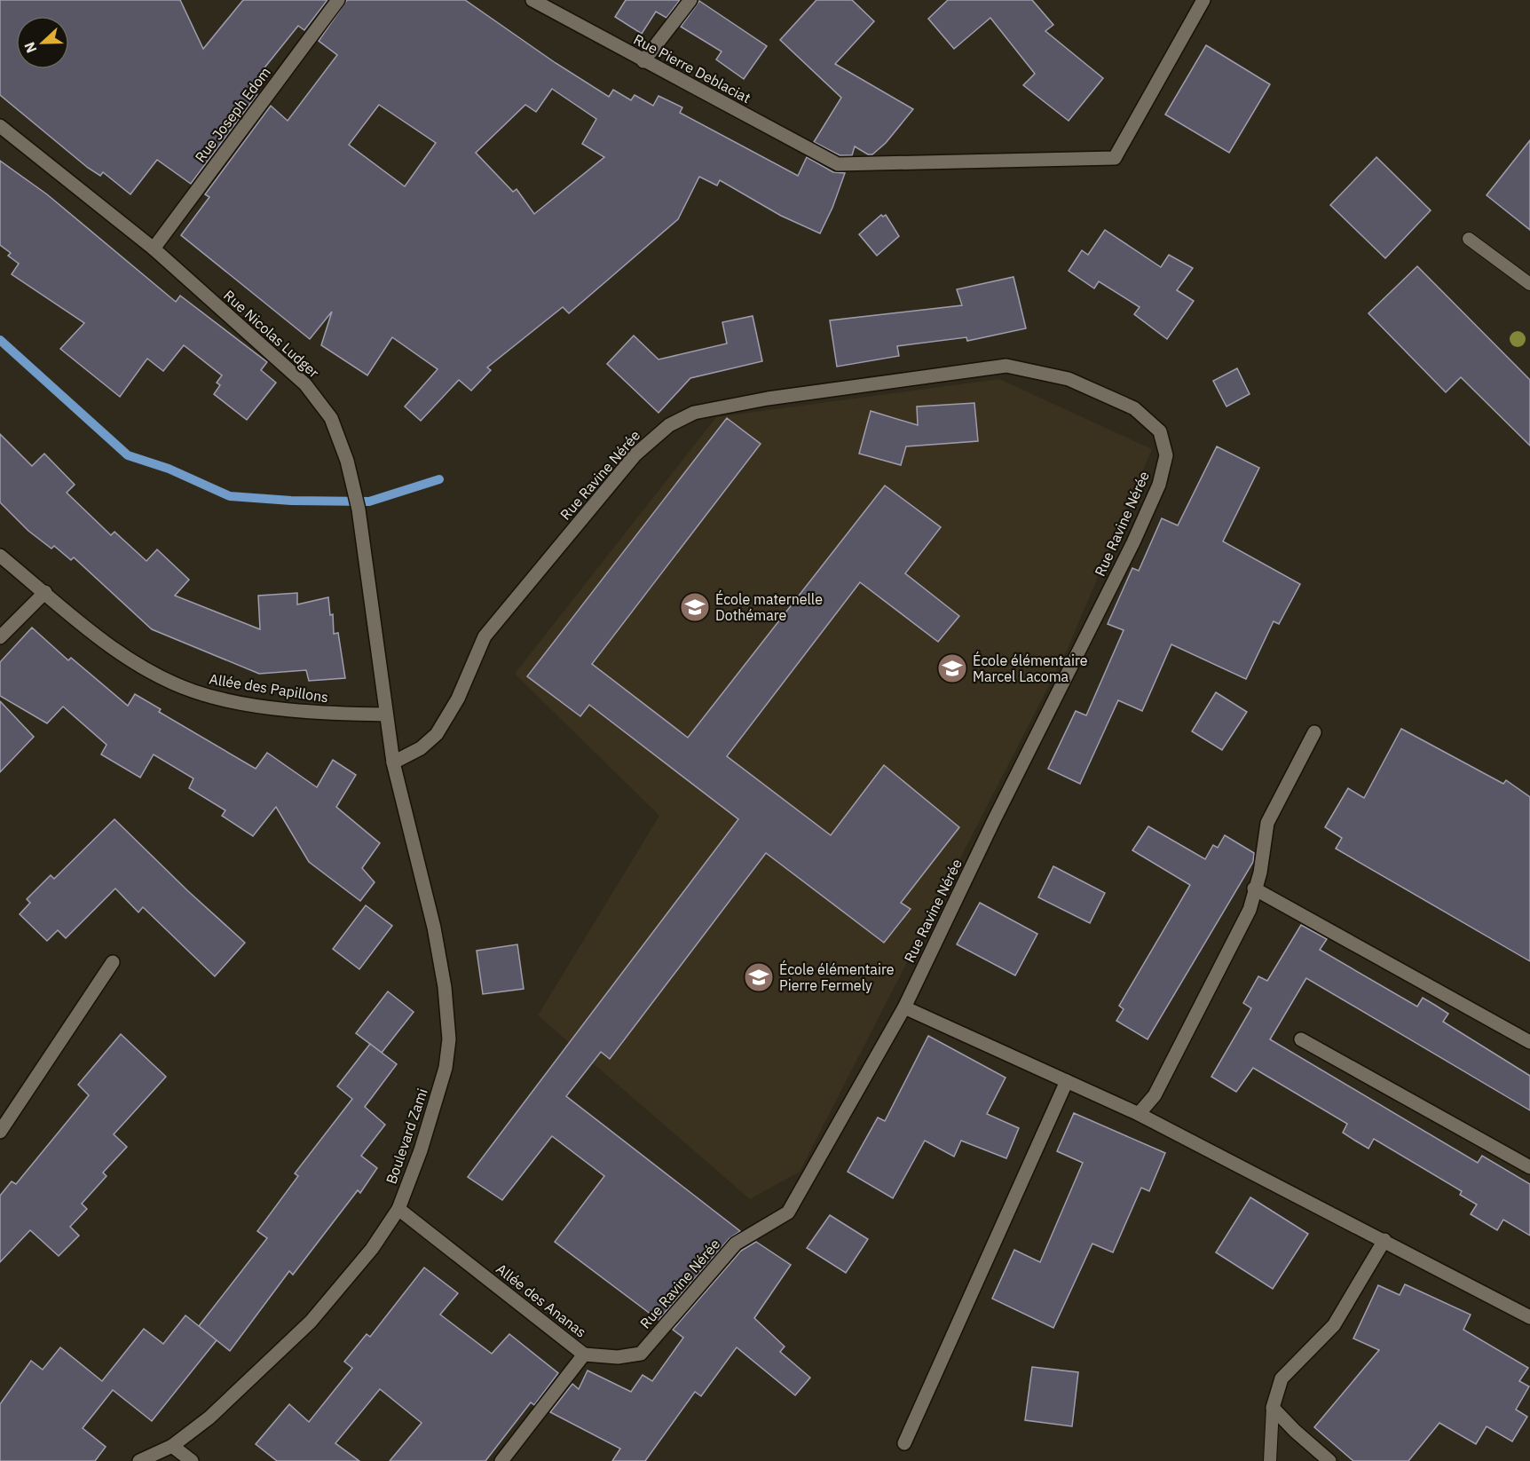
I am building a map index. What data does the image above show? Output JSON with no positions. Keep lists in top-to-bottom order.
{
  "streets": {
    "street": [
      "Rue Pierre Deblaciat",
      "Rue Joseph Edom",
      "Rue Nicolas Ludger",
      "Rue Ravine Nérée",
      "Allée des Papillons",
      "Boulevard Zami",
      "Allée des Ananas"
    ]
  },
  "crossings": [
    ["Rue Joseph Edom", "Rue Nicolas Ludger"],
    ["Rue Nicolas Ludger", "Allée des Papillons"],
    ["Rue Nicolas Ludger", "Boulevard Zami"],
    ["Rue Ravine Nérée", "Boulevard Zami"],
    ["Rue Ravine Nérée", "Allée des Ananas"],
    ["Allée des Papillons", "Boulevard Zami"],
    ["Boulevard Zami", "Allée des Ananas"]
  ],
  "places": {
    "school or university": ["École maternelle Dothémare", "École élémentaire Marcel Lacoma", "École élémentaire Pierre Fermely"]
  },
  "north": "left"
}
